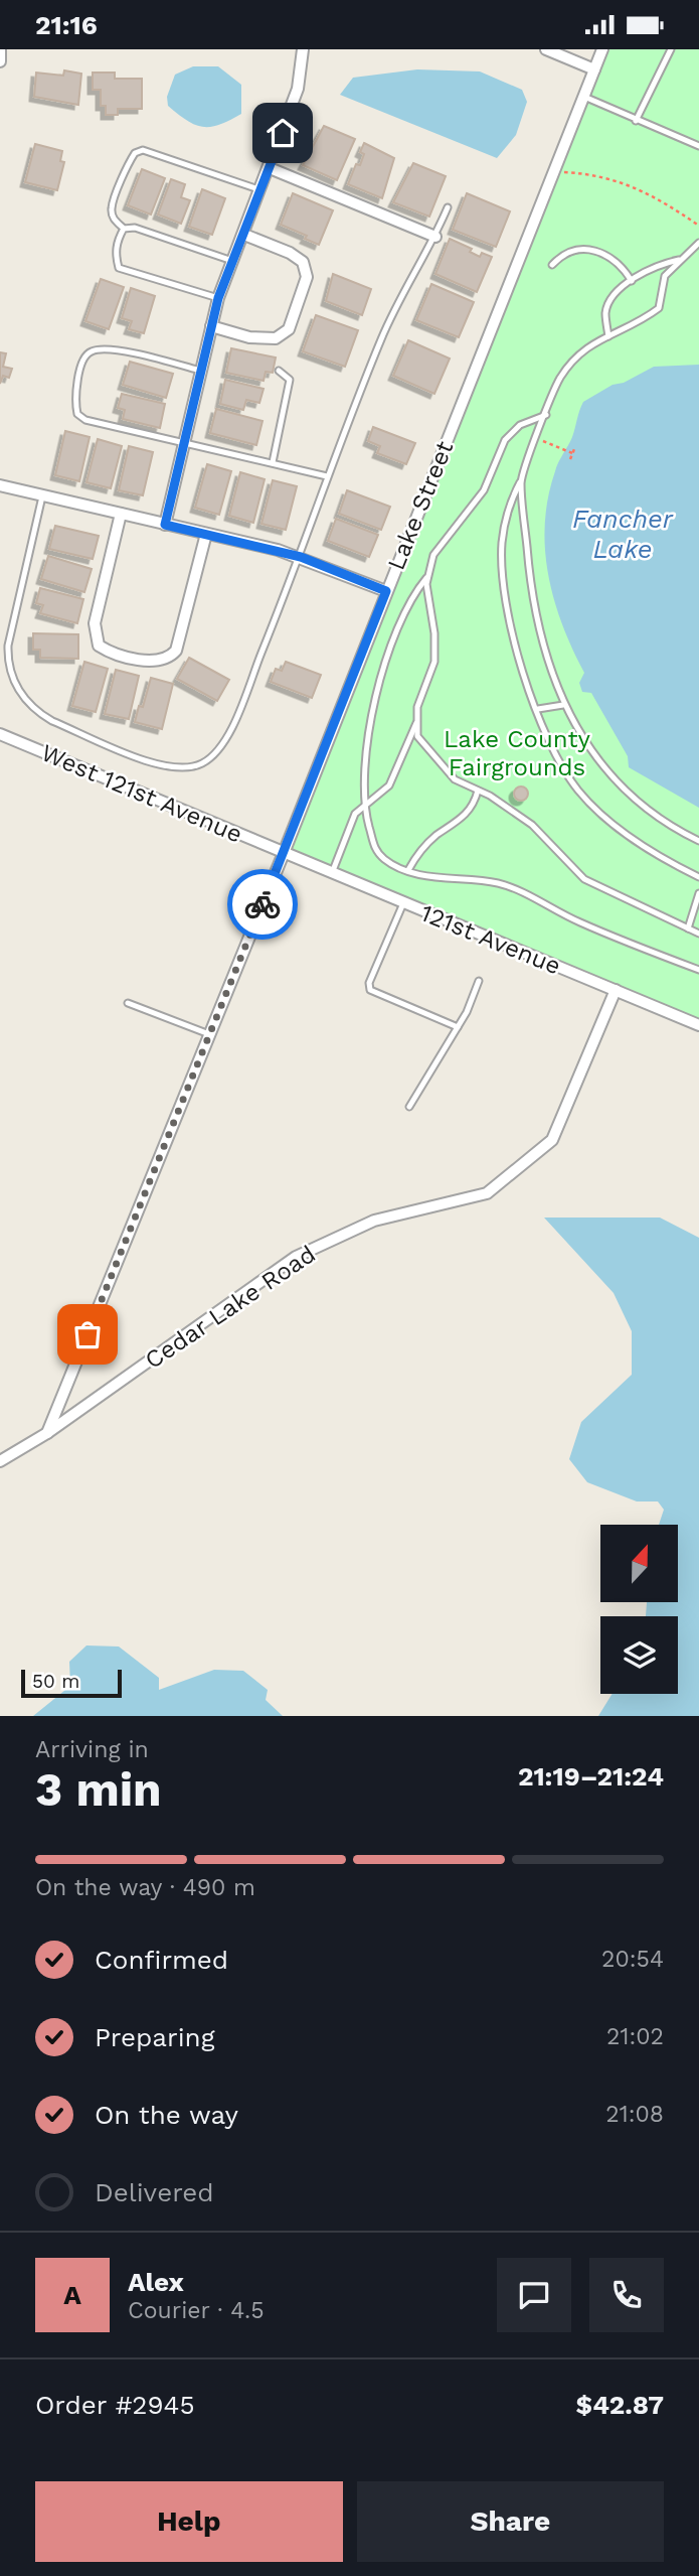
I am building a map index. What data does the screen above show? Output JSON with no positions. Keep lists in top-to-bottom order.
{
  "streets": {
    "street": [
      "Lake Street",
      "West 121st Avenue",
      "121st Avenue",
      "Cedar Lake Road"
    ]
  },
  "crossings": [
    ["Lake Street", "West 121st Avenue"],
    ["Lake Street", "121st Avenue"],
    ["Lake Street", "Cedar Lake Road"],
    ["West 121st Avenue", "121st Avenue"],
    ["121st Avenue", "Cedar Lake Road"]
  ],
  "water": ["Fancher Lake"],
  "parks": ["Lake County Fairgrounds"],
  "scale_bar": "50 m",
  "north": "top",
  "page": {
    "status": "21:16",
    "scale": "50 m",
    "heading": ["3 min", "Arriving in", "21:19–21:24"],
    "panel": [
      "Alex",
      "Courier · 4.5",
      "Order #2945",
      "$42.87"
    ],
    "bar": "On the way · 490 m",
    "list": [
      ["Confirmed", "20:54"],
      ["Preparing", "21:02"],
      ["On the way", "21:08"],
      "Delivered"
    ],
    "round": "A",
    "buttons": ["Help", "Share"]
  }
}
